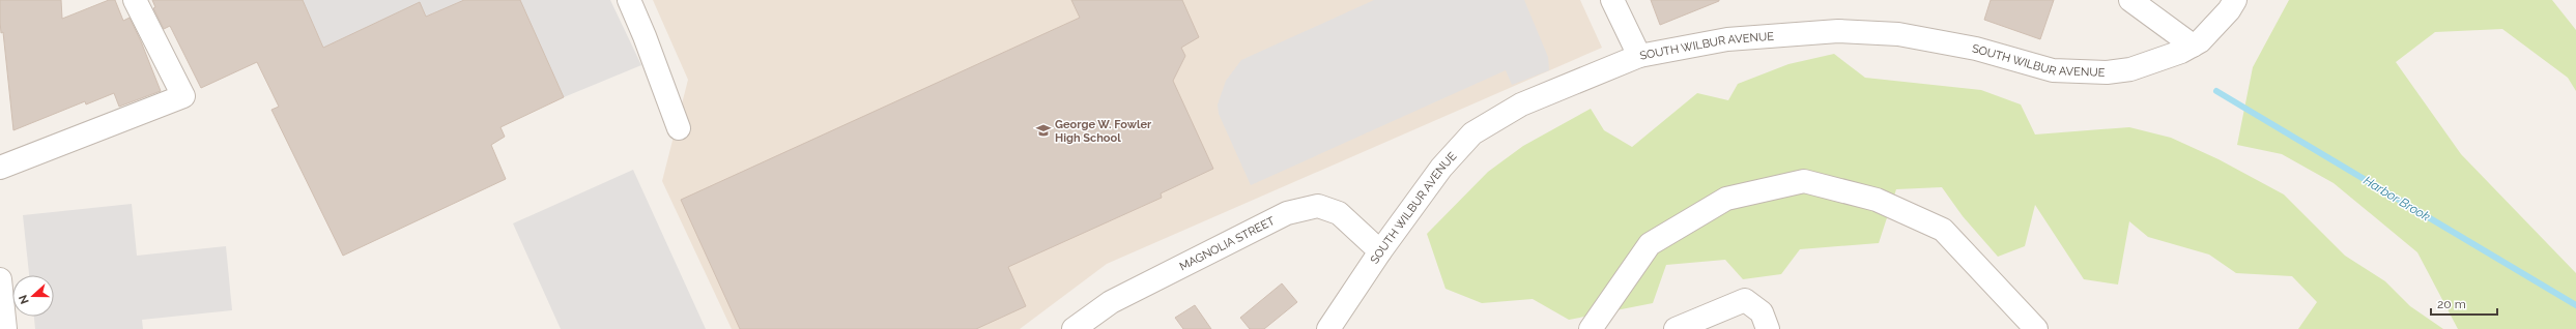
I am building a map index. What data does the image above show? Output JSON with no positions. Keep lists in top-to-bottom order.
{
  "streets": {
    "street": ["SOUTH WILBUR AVENUE", "MAGNOLIA STREET"]
  },
  "crossings": [
    ["SOUTH WILBUR AVENUE", "MAGNOLIA STREET"]
  ],
  "water": ["Harbor Brook"],
  "places": {
    "school or university": ["George W. Fowler High School"]
  },
  "scale_bar": "20 m",
  "north": "left"
}
